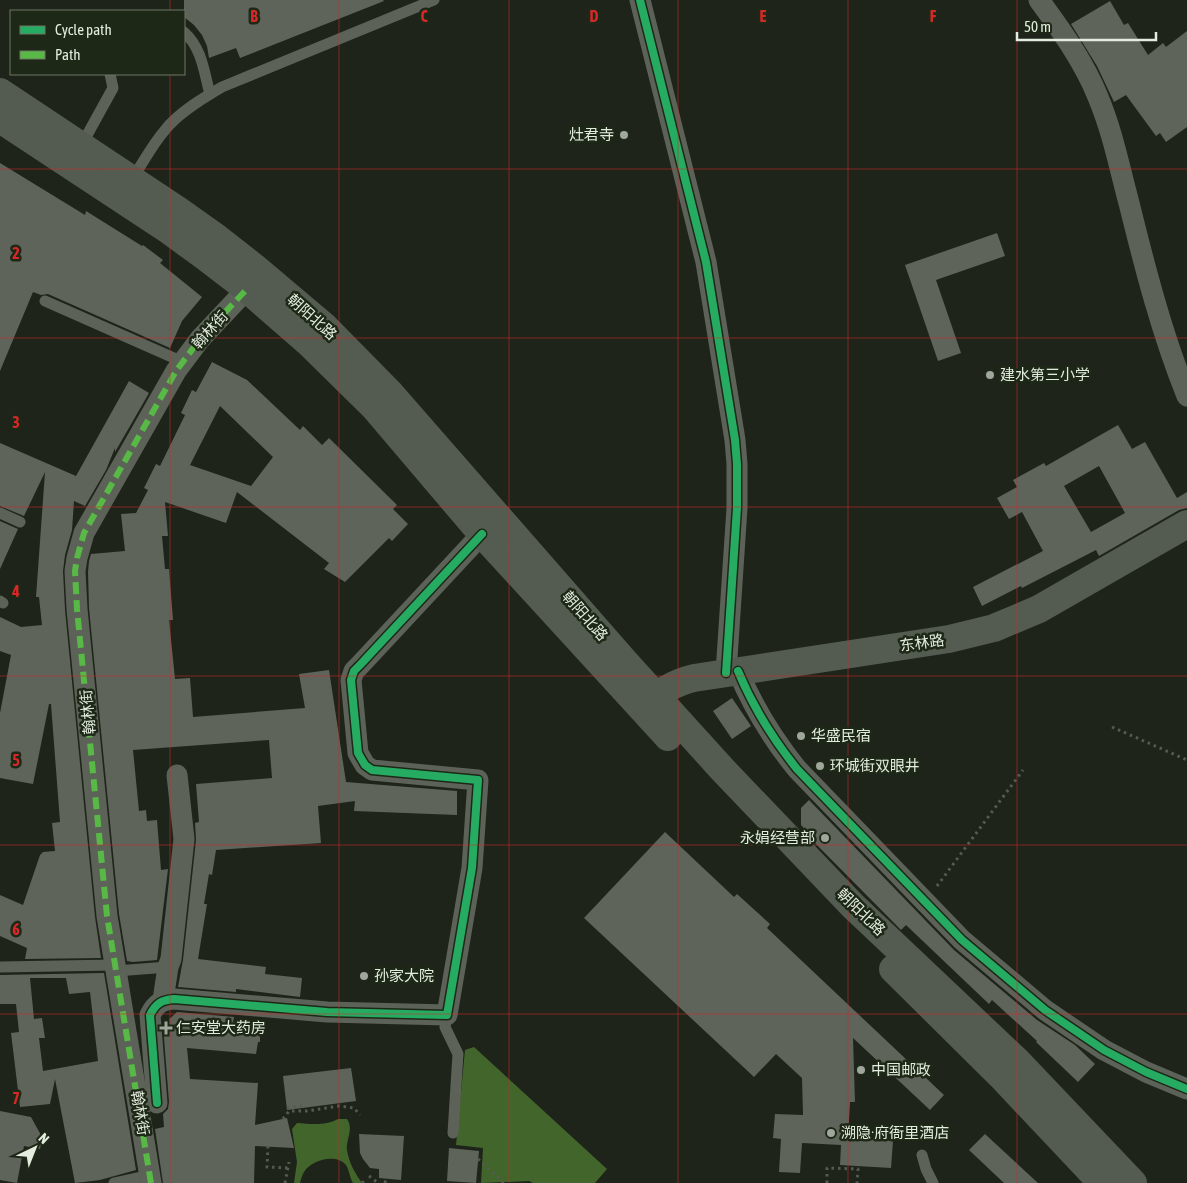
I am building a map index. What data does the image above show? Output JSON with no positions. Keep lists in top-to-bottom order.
{
  "streets": {
    "main road": ["朝阳北路", "东林路"],
    "street": ["翰林街"]
  },
  "crossings": [
    ["朝阳北路", "翰林街"],
    ["朝阳北路", "东林路"]
  ],
  "places": {
    "other": [
      "灶君寺",
      "建水第三小学",
      "华盛民宿",
      "环城街双眼井",
      "永娟经营部",
      "孙家大院",
      "中国邮政",
      "溯隐·府衙里酒店"
    ],
    "health": ["仁安堂大药房"]
  },
  "legend": ["Cycle path", "Path"],
  "scale_bar": "50 m",
  "north": "top right",
  "grid": {
    "columns": [
      "B",
      "C",
      "D",
      "E",
      "F"
    ],
    "rows": [
      "2",
      "3",
      "4",
      "5",
      "6",
      "7"
    ]
  }
}
